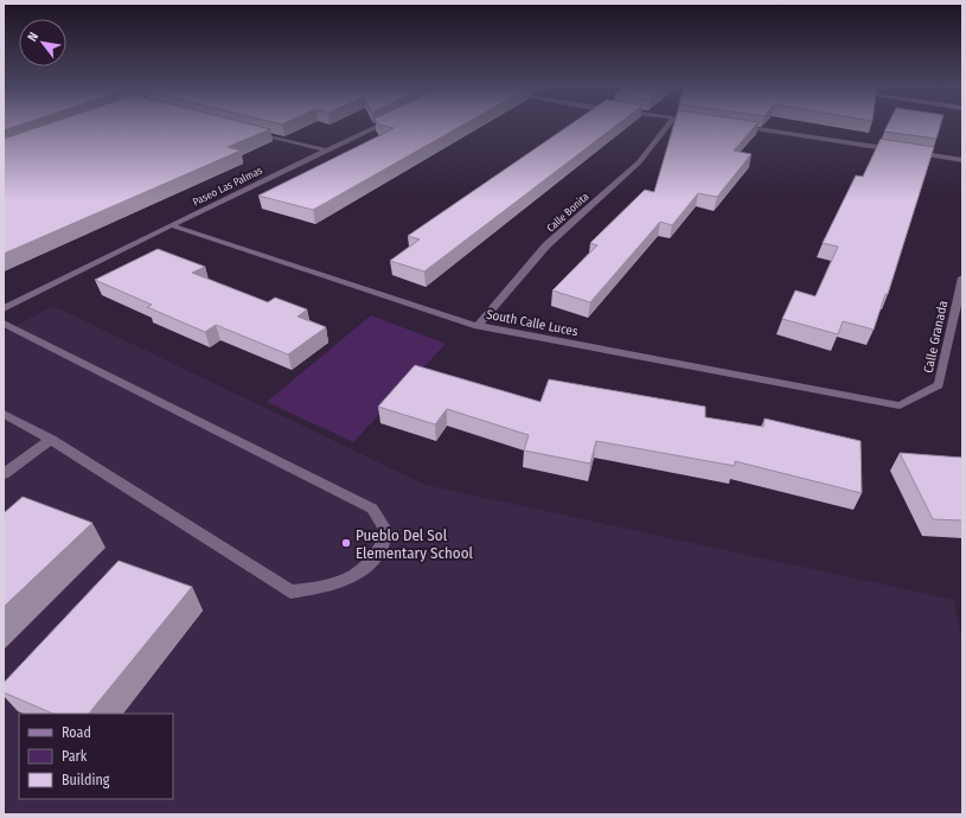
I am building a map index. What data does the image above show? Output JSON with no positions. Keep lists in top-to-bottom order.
{
  "streets": {
    "street": [
      "Paseo Las Palmas",
      "Calle Bonita",
      "South Calle Luces",
      "Calle Granada"
    ]
  },
  "crossings": [
    ["Paseo Las Palmas", "South Calle Luces"],
    ["Calle Bonita", "South Calle Luces"],
    ["South Calle Luces", "Calle Granada"]
  ],
  "places": ["Pueblo Del Sol Elementary School"],
  "legend": ["Road", "Park", "Building"],
  "north": "top left"
}
